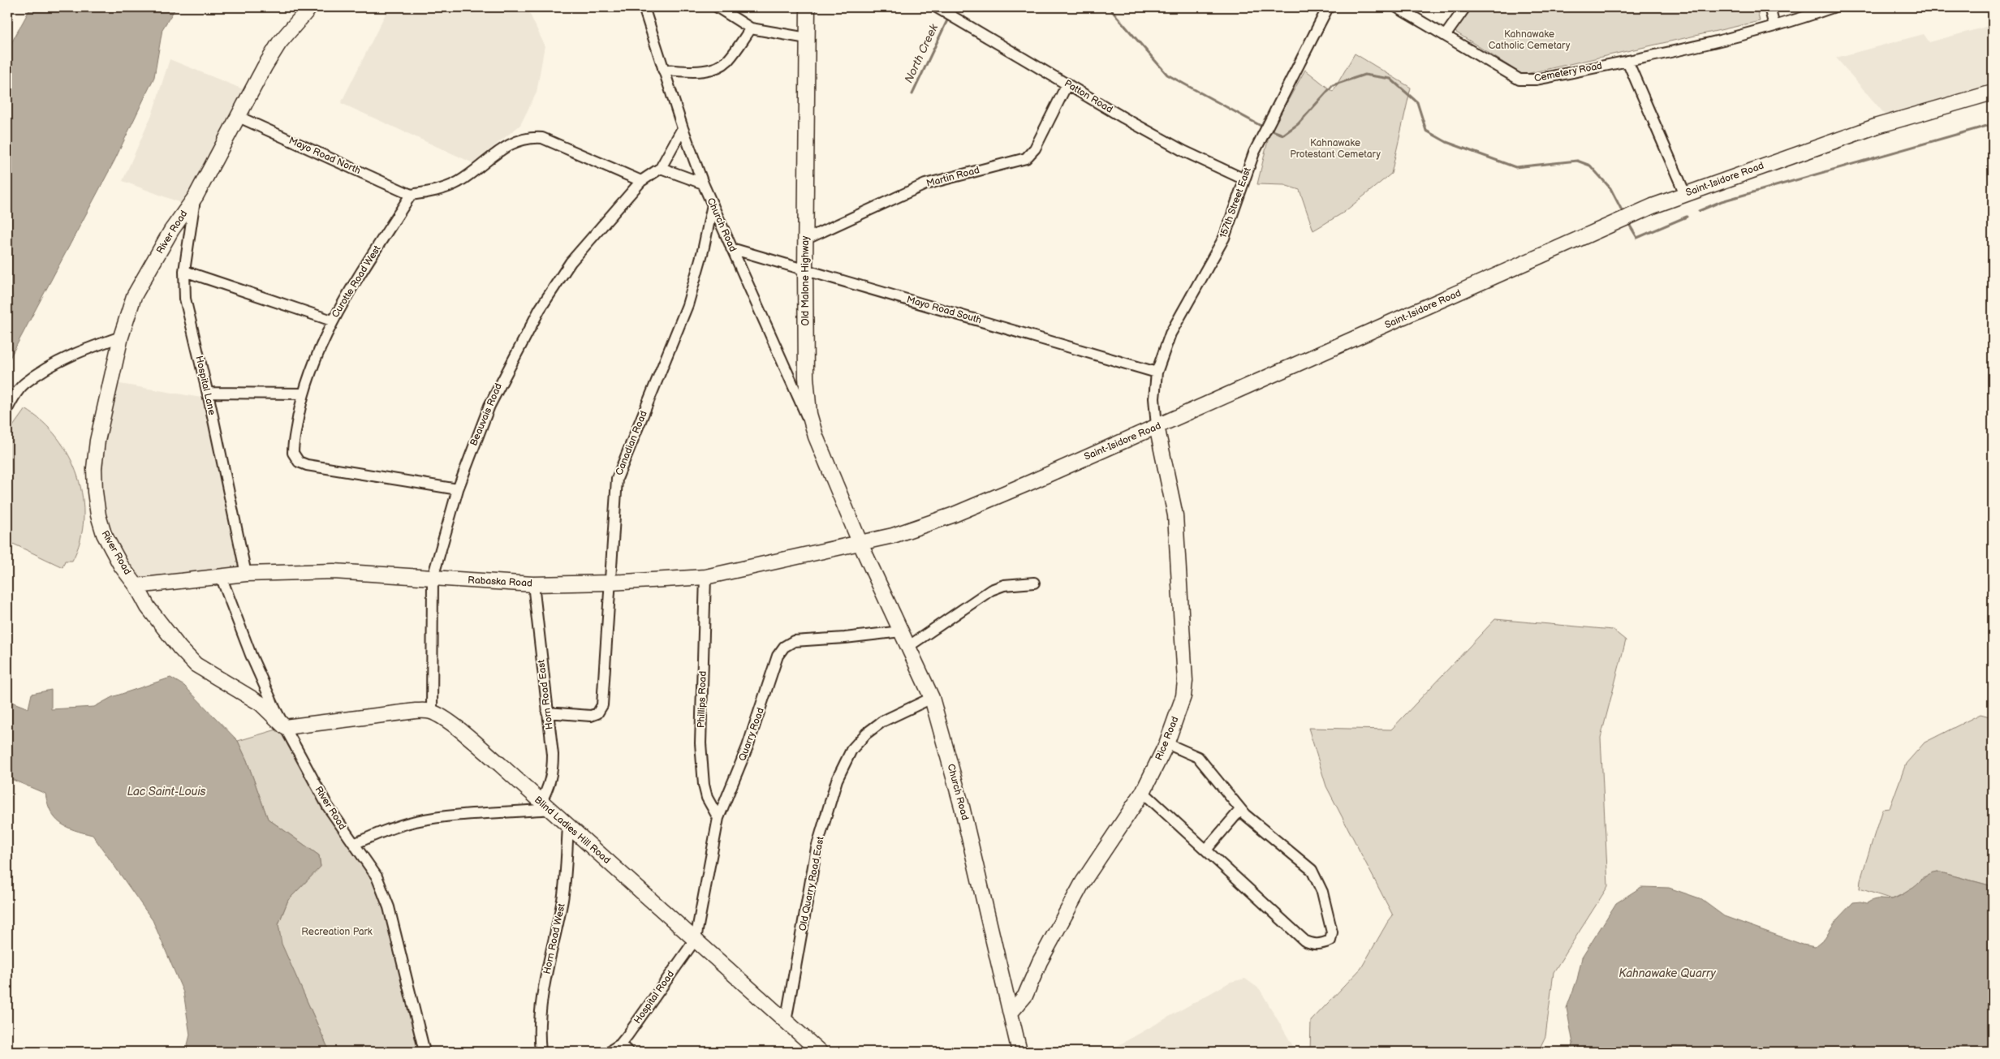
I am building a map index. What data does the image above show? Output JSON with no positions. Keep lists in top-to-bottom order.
{
  "streets": {
    "street": [
      "Cemetery Road",
      "Patton Road",
      "Mayo Road North",
      "Martin Road",
      "Saint-Isidore Road",
      "157th Street East",
      "Church Road",
      "River Road",
      "Old Malone Highway",
      "Curotte Road West",
      "Mayo Road South",
      "Hospital Lane",
      "Beauvais Road",
      "Canadian Road",
      "Rabaska Road",
      "Horn Road East",
      "Phillips Road",
      "Quarry Road",
      "Rice Road",
      "Blind Ladies Hill Road",
      "Old Quarry Road East",
      "Horn Road West",
      "Hospital Road"
    ]
  },
  "crossings": [
    ["Patton Road", "Martin Road"],
    ["Patton Road", "157th Street East"],
    ["Mayo Road North", "River Road"],
    ["Mayo Road North", "Curotte Road West"],
    ["Martin Road", "Old Malone Highway"],
    ["Saint-Isidore Road", "157th Street East"],
    ["Saint-Isidore Road", "Church Road"],
    ["Saint-Isidore Road", "Old Malone Highway"],
    ["Saint-Isidore Road", "Rabaska Road"],
    ["Saint-Isidore Road", "Rice Road"],
    ["157th Street East", "Mayo Road South"],
    ["157th Street East", "Rice Road"],
    ["Church Road", "Old Malone Highway"],
    ["Church Road", "Mayo Road South"],
    ["Church Road", "Beauvais Road"],
    ["Church Road", "Canadian Road"],
    ["Church Road", "Rabaska Road"],
    ["Church Road", "Quarry Road"],
    ["Church Road", "Rice Road"],
    ["Church Road", "Old Quarry Road East"],
    ["River Road", "Hospital Lane"],
    ["River Road", "Rabaska Road"],
    ["Old Malone Highway", "Mayo Road South"],
    ["Old Malone Highway", "Rabaska Road"],
    ["Curotte Road West", "Beauvais Road"],
    ["Hospital Lane", "Rabaska Road"],
    ["Beauvais Road", "Rabaska Road"],
    ["Beauvais Road", "Blind Ladies Hill Road"],
    ["Canadian Road", "Rabaska Road"],
    ["Canadian Road", "Horn Road East"],
    ["Rabaska Road", "Horn Road East"],
    ["Rabaska Road", "Phillips Road"],
    ["Horn Road East", "Blind Ladies Hill Road"],
    ["Phillips Road", "Quarry Road"],
    ["Quarry Road", "Blind Ladies Hill Road"],
    ["Quarry Road", "Hospital Road"],
    ["Blind Ladies Hill Road", "Old Quarry Road East"],
    ["Blind Ladies Hill Road", "Horn Road West"],
    ["Blind Ladies Hill Road", "Hospital Road"]
  ],
  "water": ["North Creek", "Lac Saint-Louis", "Kahnawake Quarry"],
  "parks": ["Kahnawake Catholic Cemetary", "Kahnawake Protestant Cemetary", "Recreation Park"]
}
